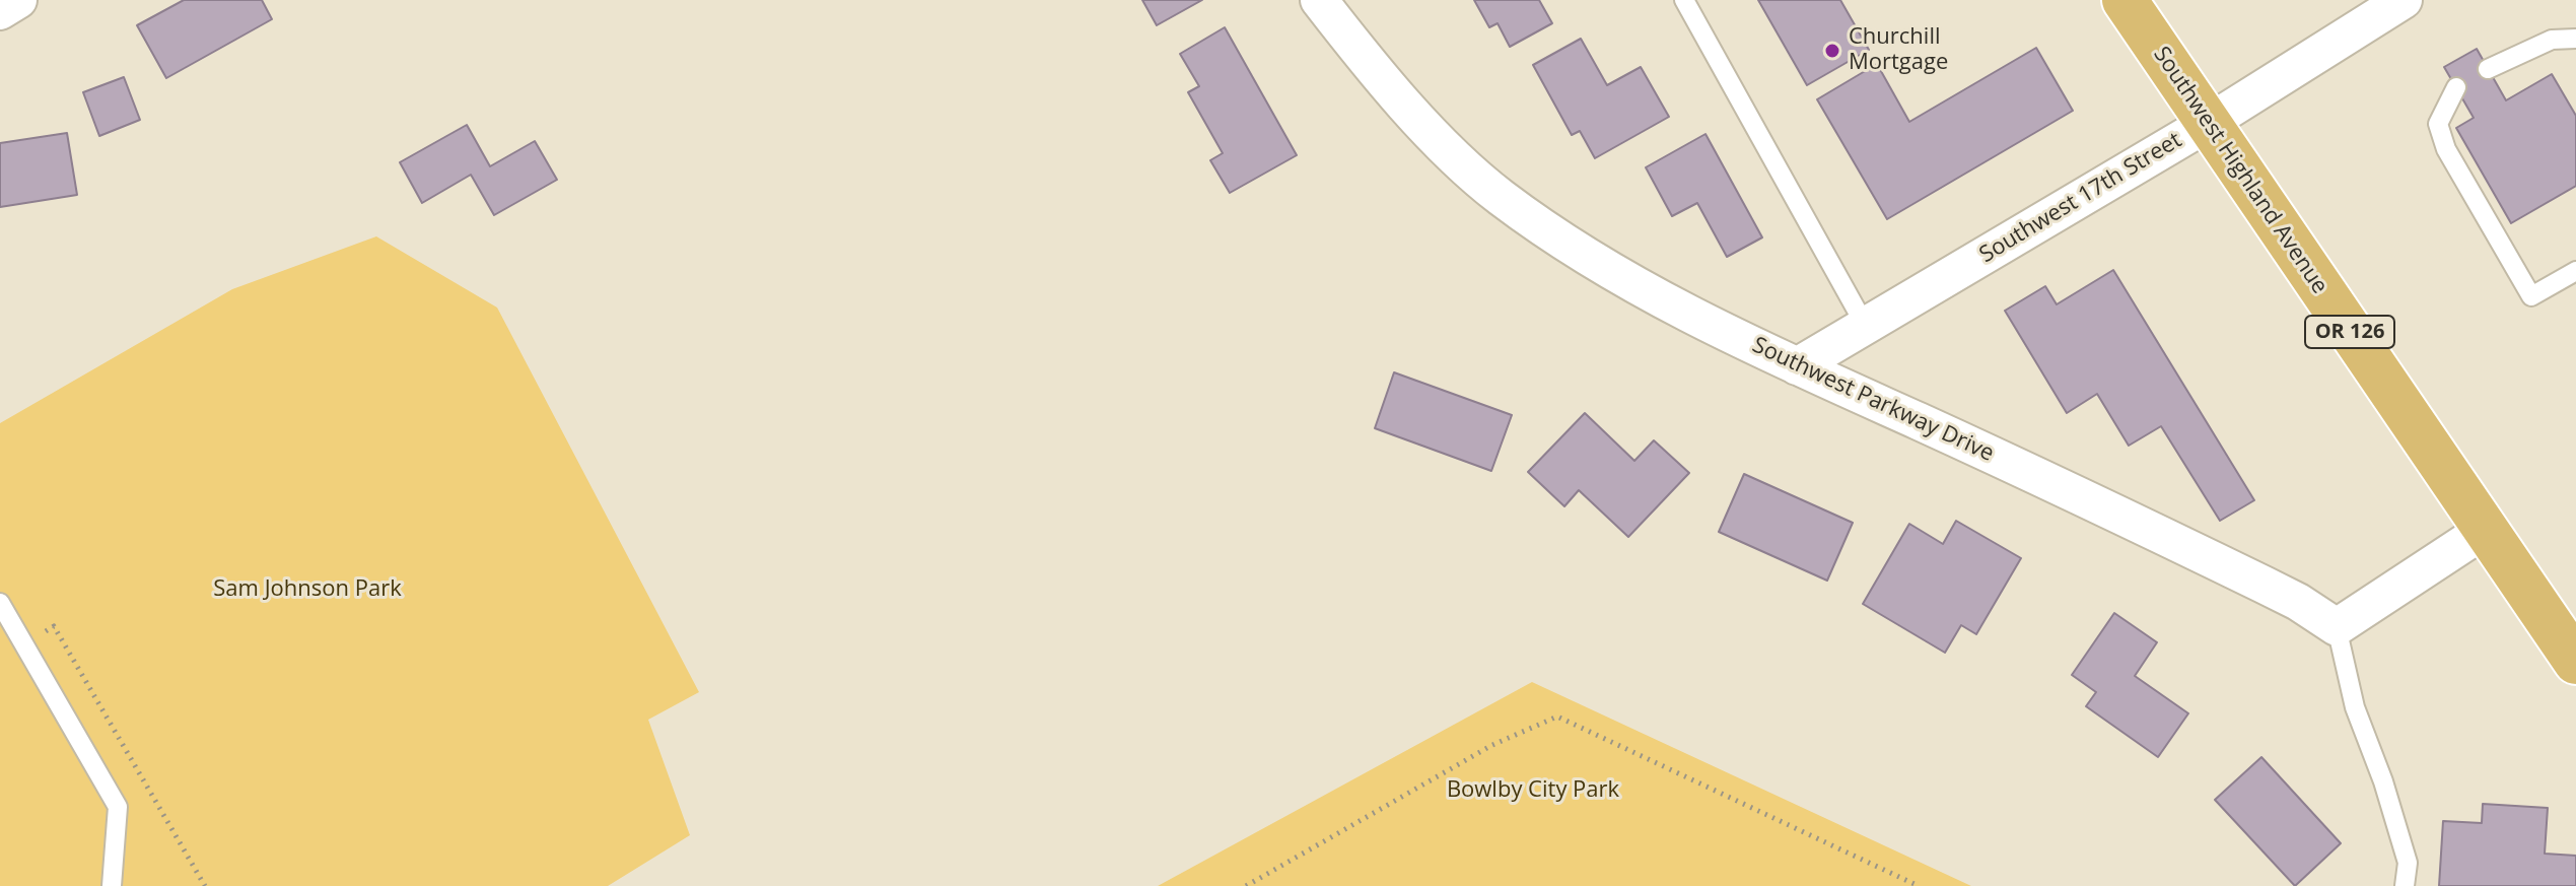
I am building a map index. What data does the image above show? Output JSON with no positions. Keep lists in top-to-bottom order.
{
  "streets": {
    "highway": ["Southwest Highland Avenue", "OR 126"],
    "street": ["Southwest 17th Street", "Southwest Parkway Drive"]
  },
  "crossings": [
    ["Southwest Highland Avenue", "Southwest 17th Street"],
    ["Southwest 17th Street", "Southwest Parkway Drive"]
  ],
  "parks": ["Sam Johnson Park", "Bowlby City Park"],
  "places": ["Churchill Mortgage"]
}
